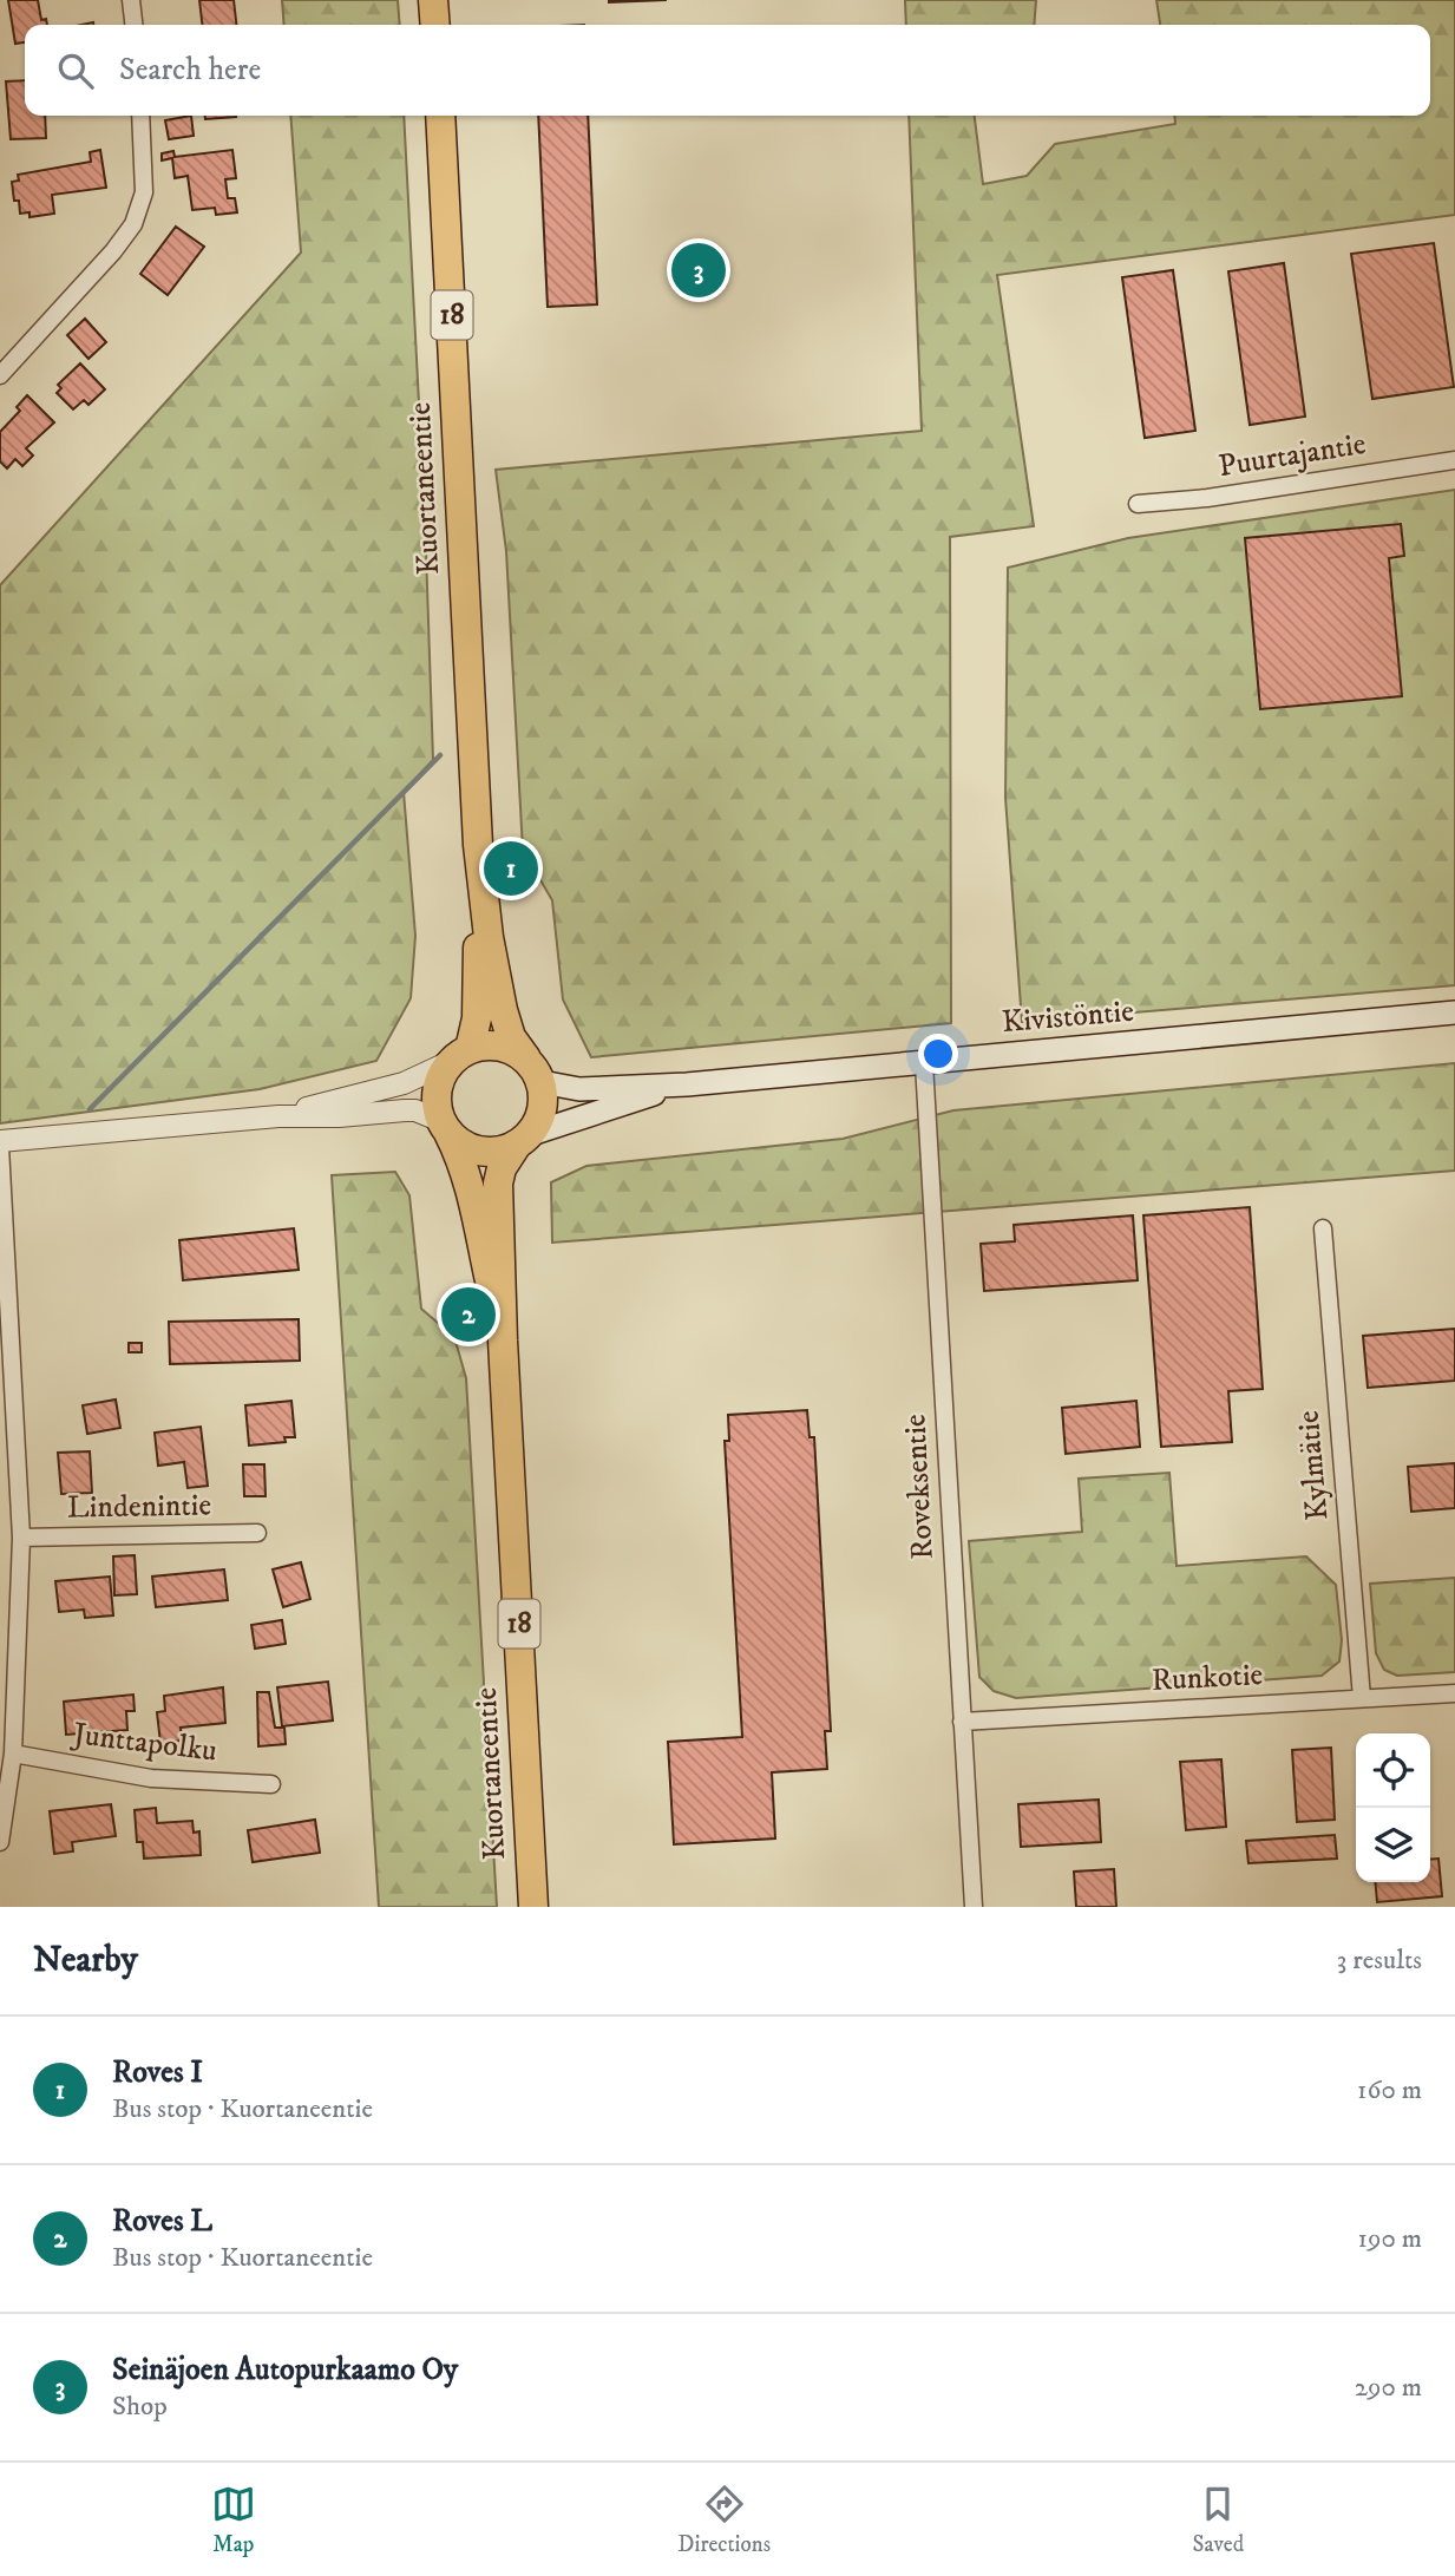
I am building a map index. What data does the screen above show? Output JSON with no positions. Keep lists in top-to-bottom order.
{
  "streets": {
    "highway": ["18", "Kuortaneentie"],
    "main road": ["Kivistöntie"],
    "street": [
      "Puurtajantie",
      "Kylmätie",
      "Roveksentie",
      "Lindenintie",
      "Runkotie",
      "Junttapolku"
    ]
  },
  "crossings": [
    ["18", "Kuortaneentie"],
    ["18", "Kivistöntie"],
    ["Kuortaneentie", "Kivistöntie"],
    ["Kivistöntie", "Roveksentie"],
    ["Kylmätie", "Runkotie"],
    ["Roveksentie", "Runkotie"]
  ],
  "page": {
    "search": "Search here",
    "pins": ["3", "1", "2"],
    "heading": ["Nearby", "3 results"],
    "list": [
      {
        "mark": "1",
        "name": "Roves I",
        "note": "Bus stop · Kuortaneentie",
        "value": "160 m"
      },
      {
        "mark": "2",
        "name": "Roves L",
        "note": "Bus stop · Kuortaneentie",
        "value": "190 m"
      },
      {
        "mark": "3",
        "name": "Seinäjoen Autopurkaamo Oy",
        "note": "Shop",
        "value": "290 m"
      }
    ],
    "nav": ["Map", "Directions", "Saved"]
  }
}
